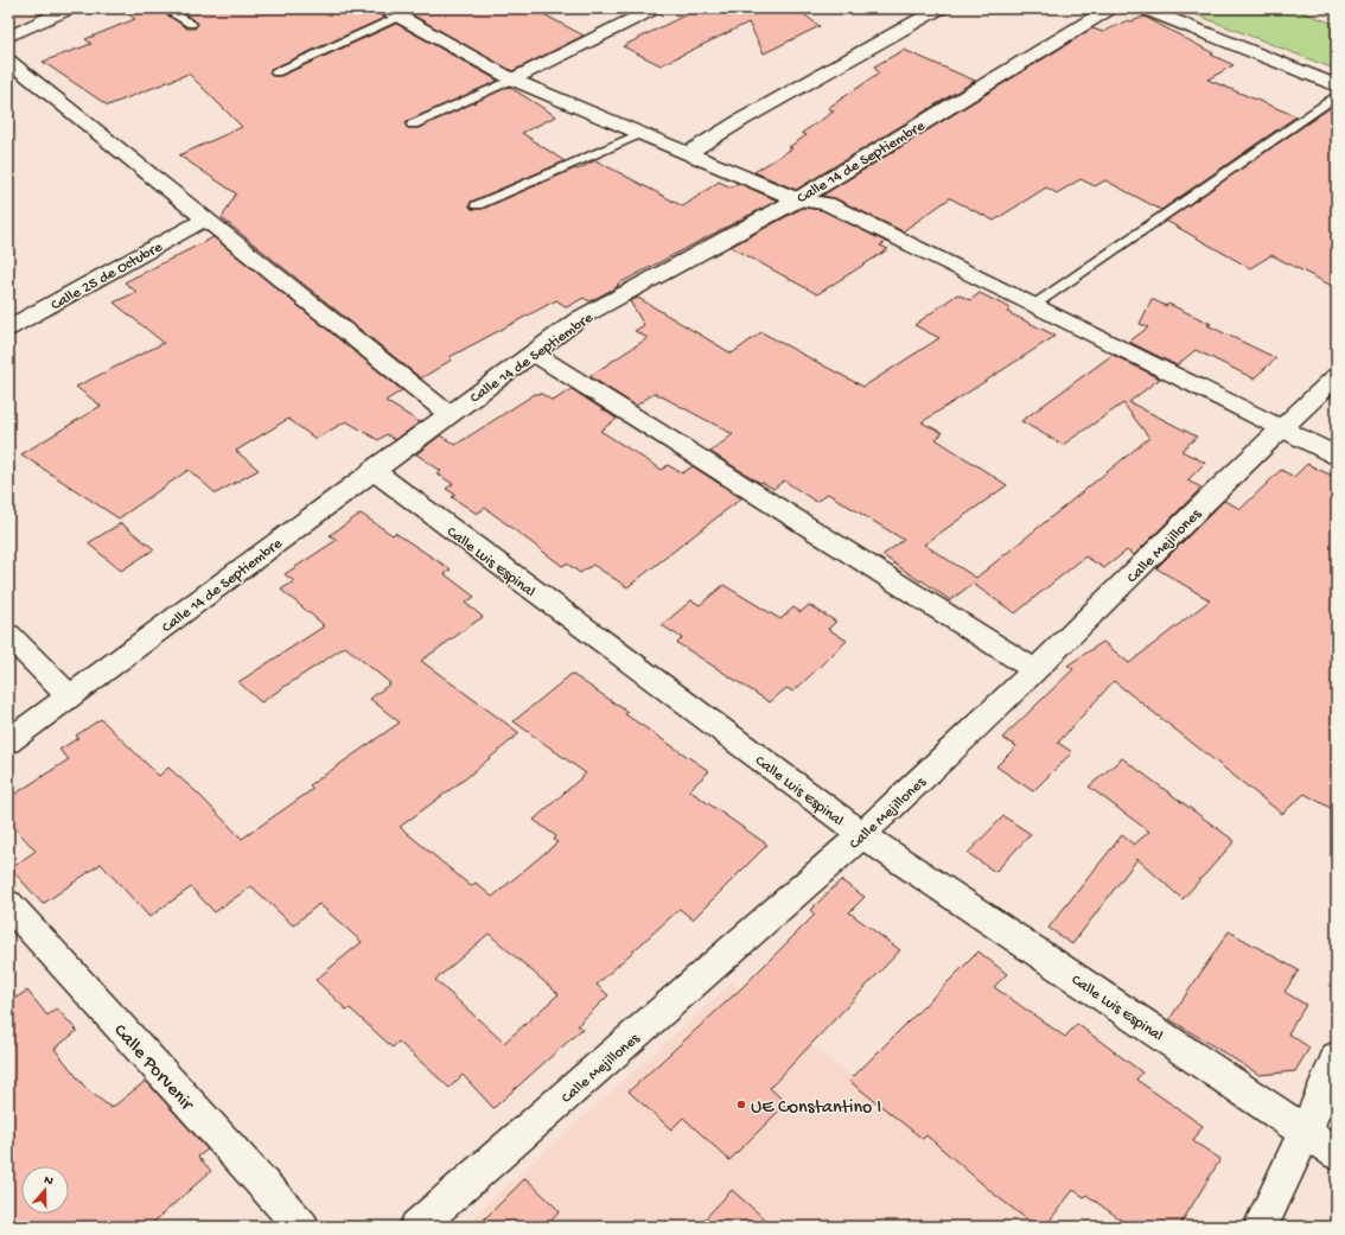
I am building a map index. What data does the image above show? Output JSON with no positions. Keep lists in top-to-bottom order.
{
  "streets": {
    "street": [
      "Calle 14 de Septiembre",
      "Calle 25 de Octubre",
      "Calle Mejillones",
      "Calle Luis Espinal",
      "Calle Porvenir"
    ]
  },
  "crossings": [
    ["Calle 14 de Septiembre", "Calle Luis Espinal"],
    ["Calle Mejillones", "Calle Luis Espinal"]
  ],
  "places": ["UE Constantino I"],
  "north": "top"
}
